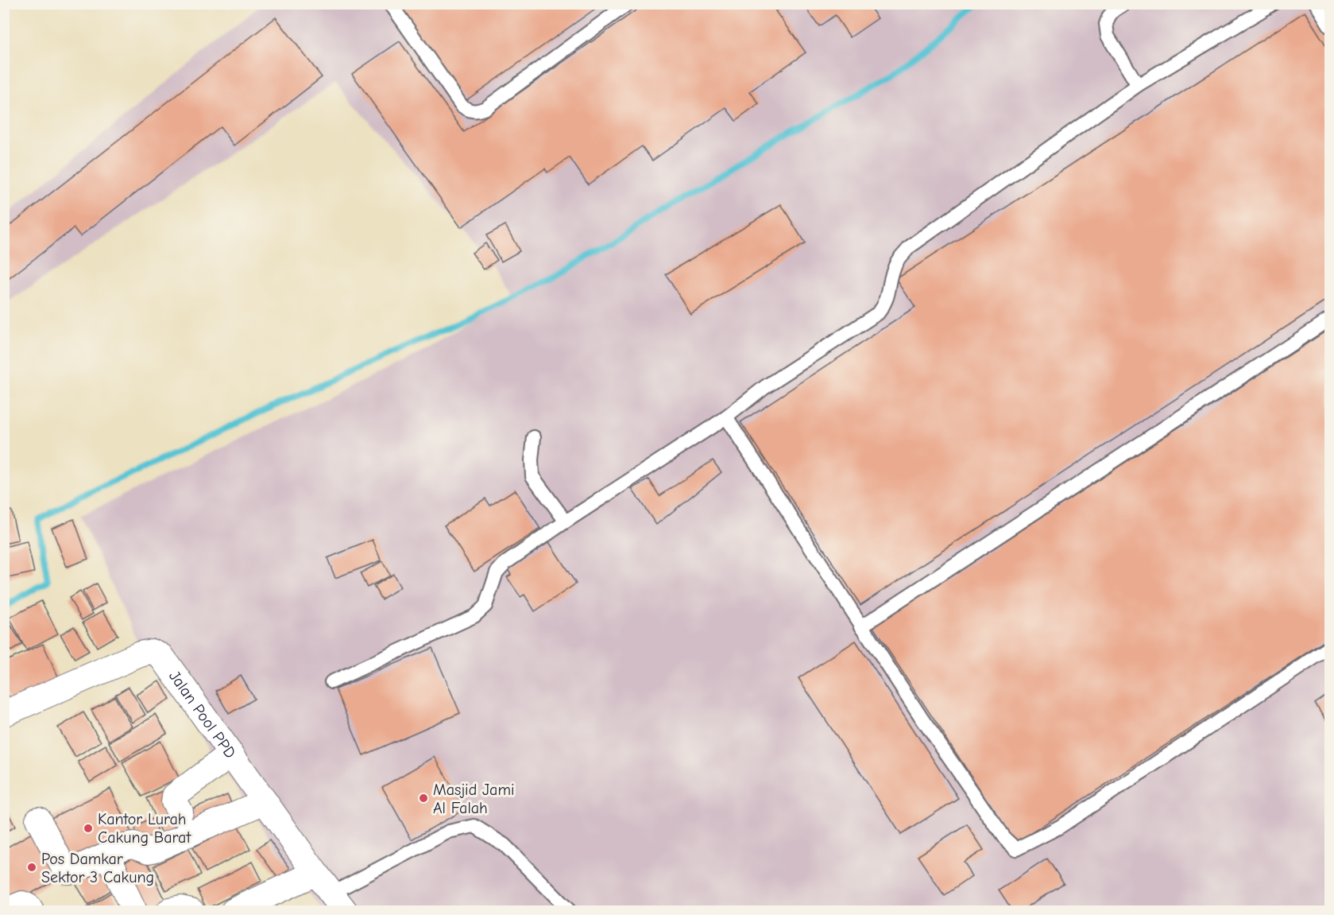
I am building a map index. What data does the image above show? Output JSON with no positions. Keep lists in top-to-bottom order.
{
  "streets": {
    "street": ["Jalan Pool PPD"]
  },
  "places": ["Masjid Jami Al Falah", "Kantor Lurah Cakung Barat", "Pos Damkar Sektor 3 Cakung"]
}
